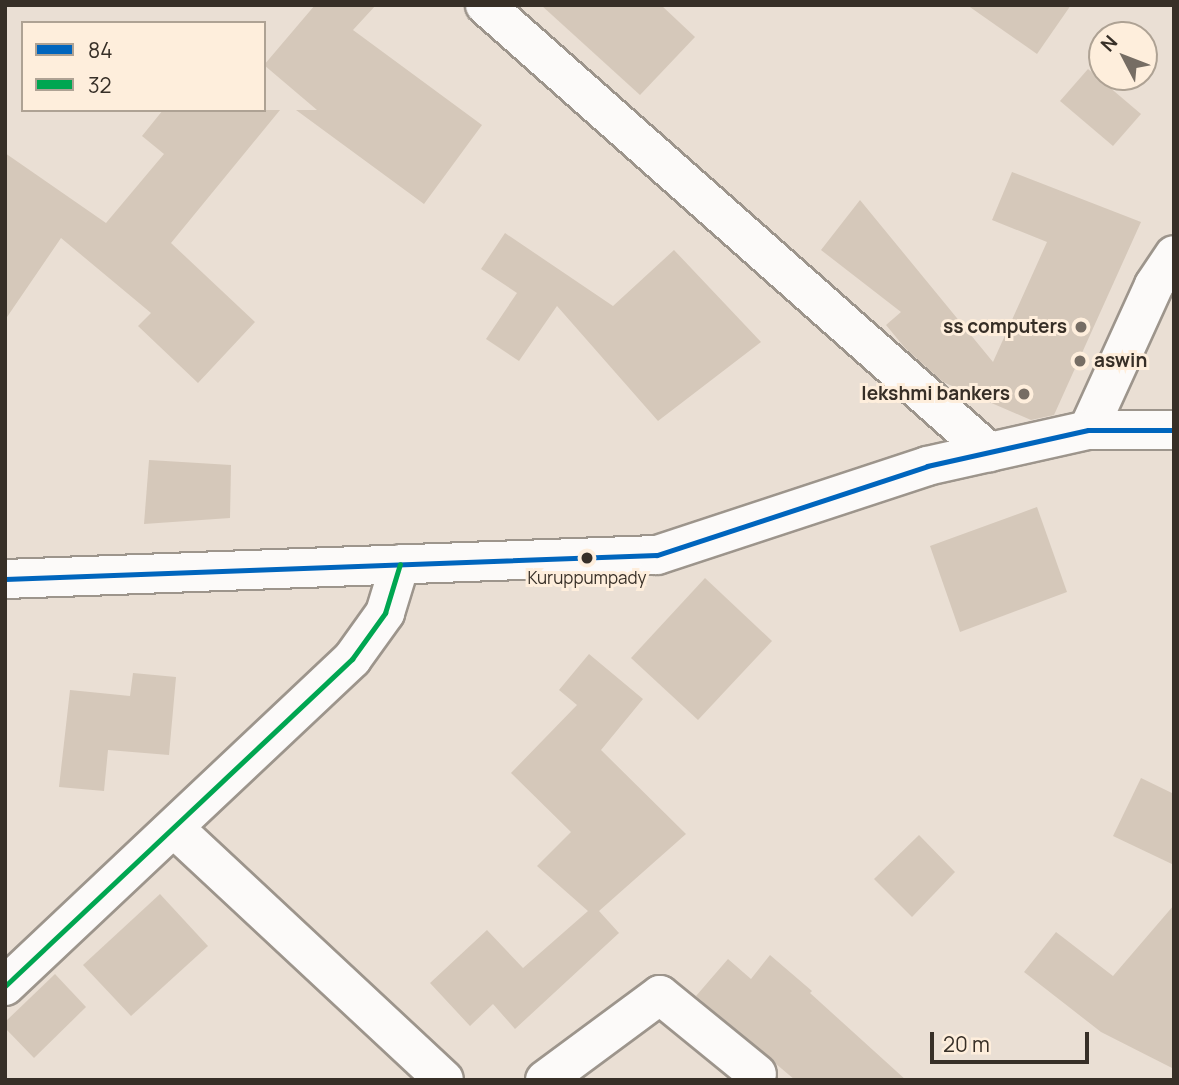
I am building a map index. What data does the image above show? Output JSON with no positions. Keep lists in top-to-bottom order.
{
  "places": [
    "ss computers",
    "aswin",
    "lekshmi bankers",
    "Kuruppumpady"
  ],
  "lines": ["transit line 84", "transit line 32"],
  "legend": ["84", "32"],
  "scale_bar": "20 m",
  "north": "top left"
}
